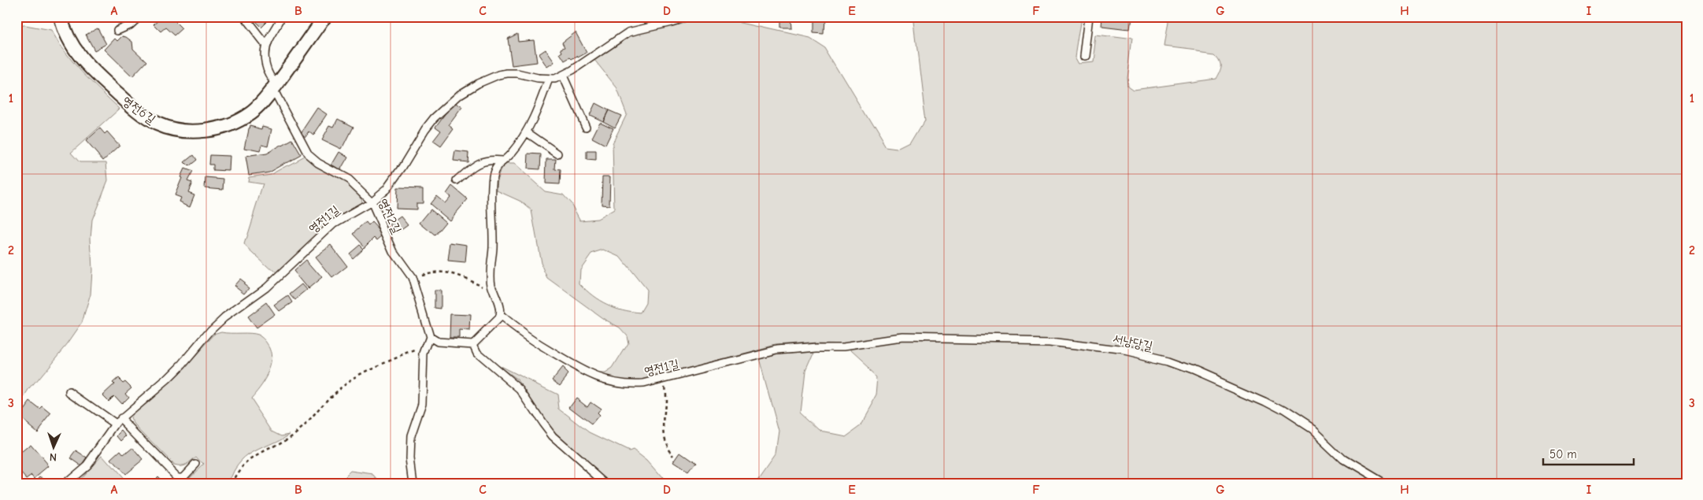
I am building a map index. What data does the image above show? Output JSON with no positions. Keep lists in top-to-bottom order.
{
  "streets": {
    "street": ["영전6길"],
    "lane": ["영전2길", "영전1길", "서낭당길"]
  },
  "crossings": [
    ["영전6길", "영전2길"],
    ["영전2길", "영전1길"],
    ["영전1길", "서낭당길"]
  ],
  "scale_bar": "50 m",
  "north": "bottom",
  "grid": {
    "columns": [
      "A",
      "B",
      "C",
      "D",
      "E",
      "F",
      "G",
      "H",
      "I"
    ],
    "rows": ["1", "2", "3"]
  }
}
